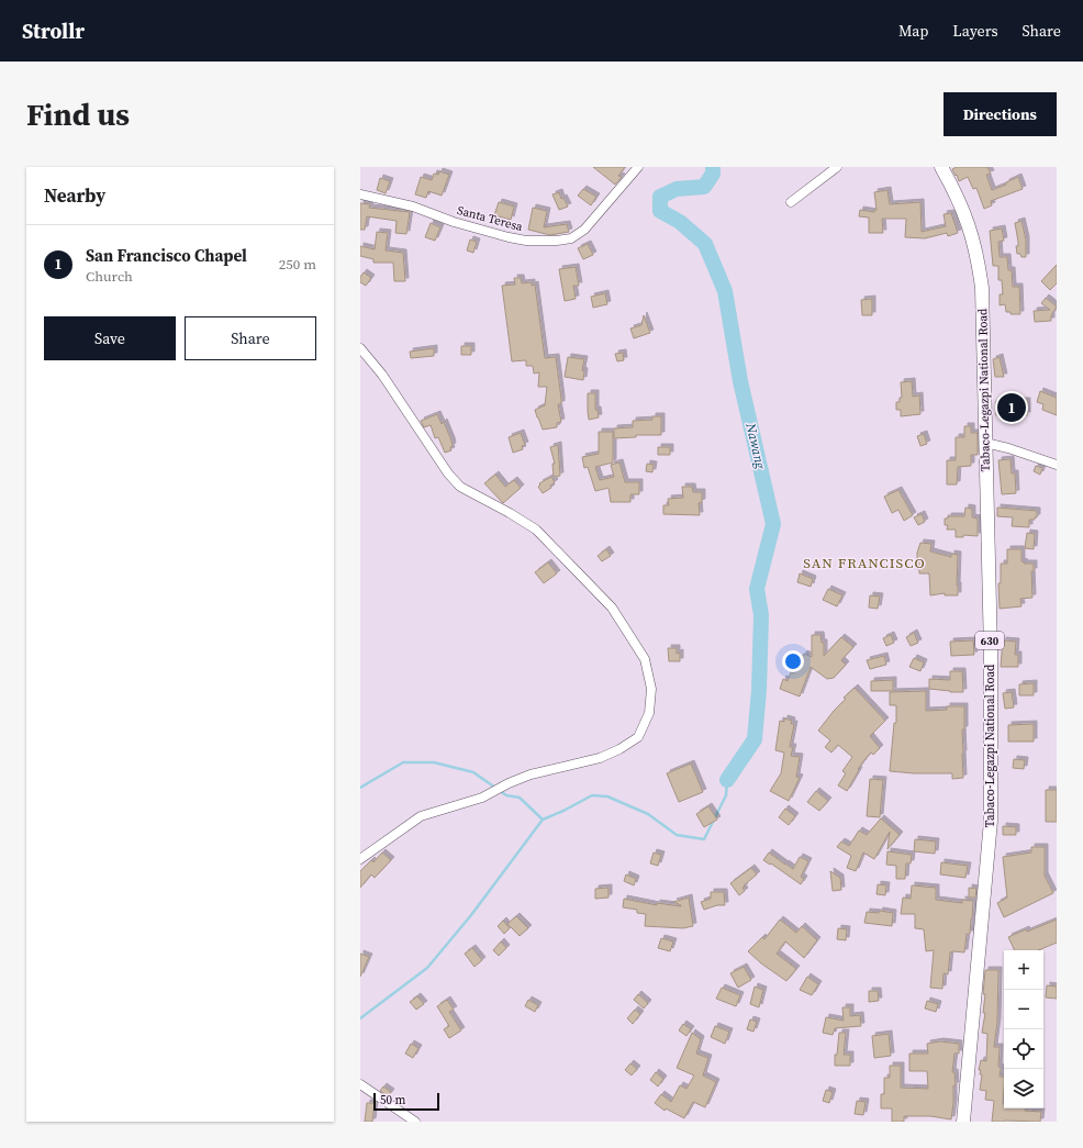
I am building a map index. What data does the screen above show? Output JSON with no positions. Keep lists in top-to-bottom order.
{
  "streets": {
    "main road": ["Tabaco-Legazpi National Road", "630"],
    "street": ["Santa Teresa"]
  },
  "districts": ["SAN FRANCISCO"],
  "water": ["Nawang"],
  "scale_bar": "50 m",
  "page": {
    "header": "Strollr",
    "nav": ["Map", "Layers", "Share"],
    "buttons": [
      "Directions",
      ["Save", "Share"]
    ],
    "title": "Find us",
    "heading": "Nearby",
    "list": [
      {
        "mark": "1",
        "name": "San Francisco Chapel",
        "note": "Church",
        "value": "250 m"
      }
    ],
    "pins": "1",
    "map_buttons": ["+", "−"],
    "scale": "50 m"
  }
}
